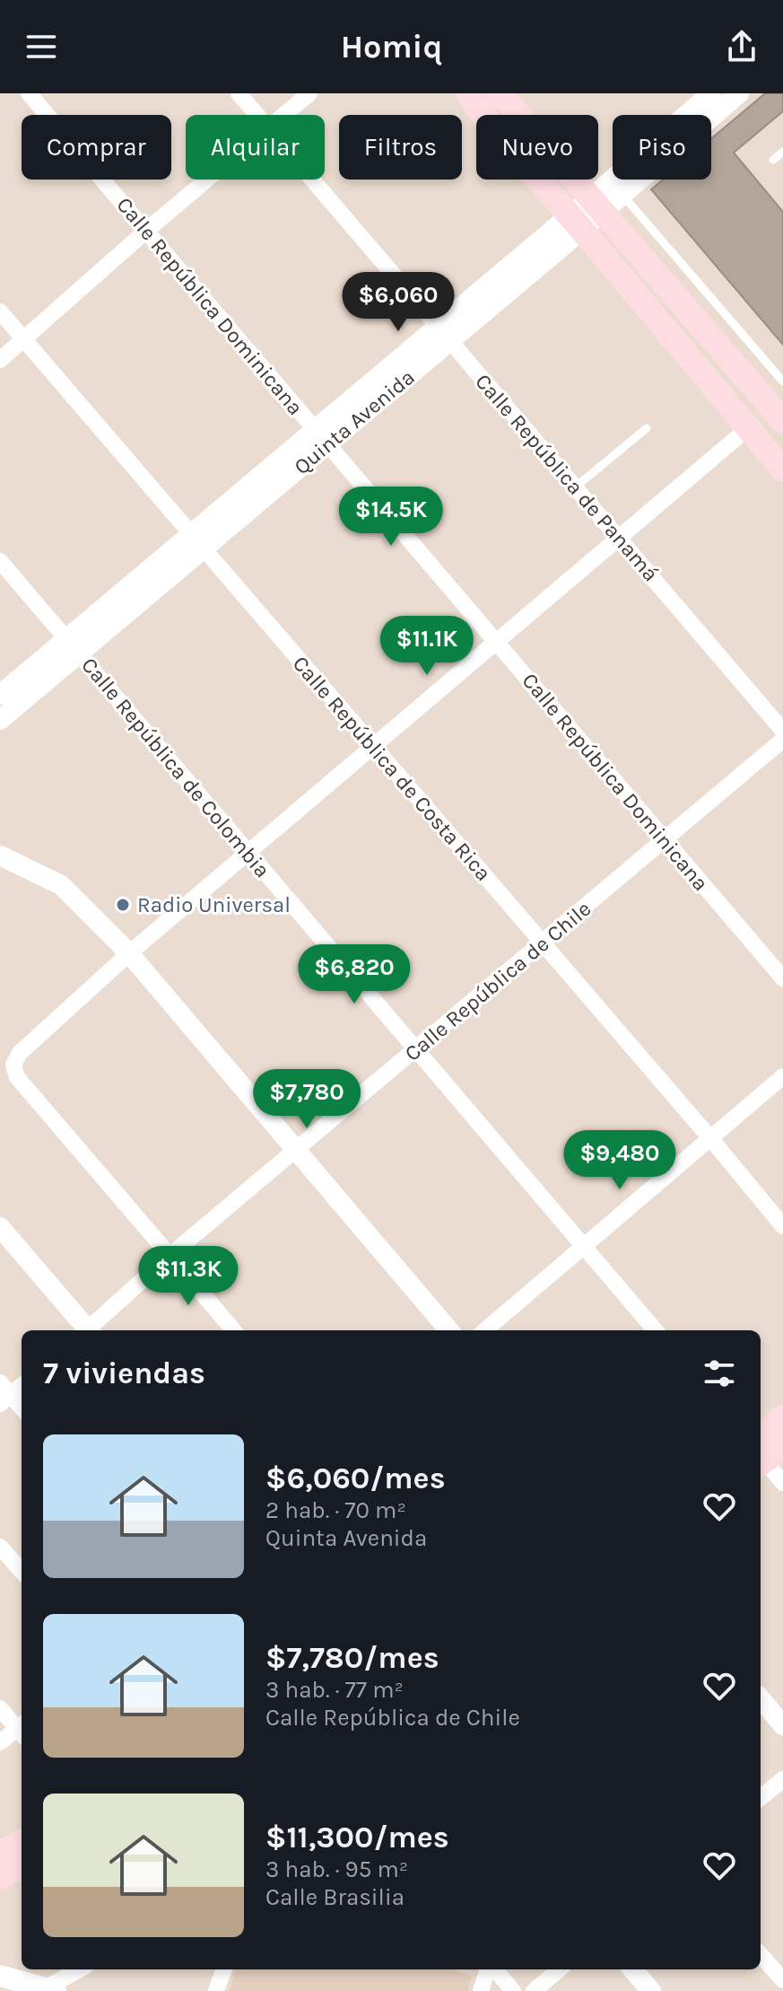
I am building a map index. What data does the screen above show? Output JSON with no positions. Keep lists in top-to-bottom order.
{
  "streets": {
    "street": [
      "Calle República Dominicana",
      "Quinta Avenida",
      "Calle República de Panamá",
      "Calle República de Colombia",
      "Calle República de Costa Rica",
      "Calle República de Chile"
    ]
  },
  "crossings": [
    ["Calle República Dominicana", "Quinta Avenida"],
    ["Calle República Dominicana", "Calle República de Chile"],
    ["Quinta Avenida", "Calle República de Panamá"],
    ["Quinta Avenida", "Calle República de Colombia"],
    ["Quinta Avenida", "Calle República de Costa Rica"],
    ["Calle República de Colombia", "Calle República de Chile"],
    ["Calle República de Costa Rica", "Calle República de Chile"]
  ],
  "places": ["Radio Universal"],
  "page": {
    "header": "Homiq",
    "chip": [
      "Comprar",
      "Alquilar",
      "Filtros",
      "Nuevo",
      "Piso"
    ],
    "price": [
      "$6,060",
      "$14.5K",
      "$11.1K",
      "$6,820",
      "$7,780",
      "$9,480",
      "$11.3K"
    ],
    "heading": "7 viviendas",
    "list": [
      {
        "name": "$6,060/mes",
        "note": "2 hab. · 70 m² · Quinta Avenida"
      },
      {
        "name": "$7,780/mes",
        "note": "3 hab. · 77 m² · Calle República de Chile"
      },
      {
        "name": "$11,300/mes",
        "note": "3 hab. · 95 m² · Calle Brasilia"
      }
    ]
  }
}
